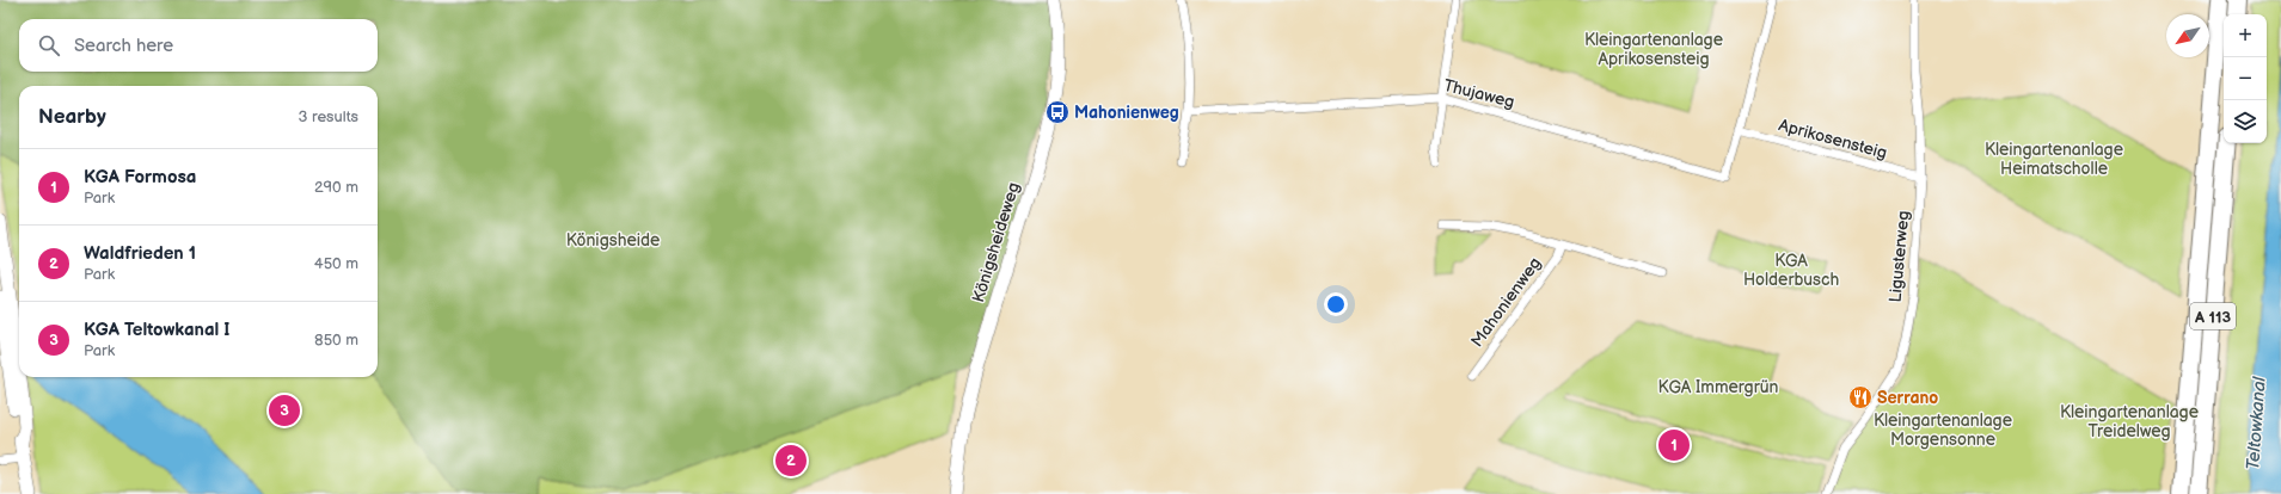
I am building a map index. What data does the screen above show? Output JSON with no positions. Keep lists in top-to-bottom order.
{
  "streets": {
    "highway": ["A 113"],
    "street": [
      "Thujaweg",
      "Aprikosensteig",
      "Königsheideweg",
      "Ligusterweg",
      "Mahonienweg"
    ]
  },
  "crossings": [
    ["Thujaweg", "Aprikosensteig"],
    ["Aprikosensteig", "Ligusterweg"]
  ],
  "water": ["Teltowkanal"],
  "parks": [
    "Kleingartenanlage Aprikosensteig",
    "Kleingartenanlage Heimatscholle",
    "Königsheide",
    "KGA Holderbusch",
    "KGA Immergrün",
    "Kleingartenanlage Treidelweg",
    "Kleingartenanlage Morgensonne"
  ],
  "places": {
    "bus stop": ["Mahonienweg"],
    "restaurant": ["Serrano"]
  },
  "north": "bottom left",
  "page": {
    "map_buttons": ["+", "−"],
    "search": "Search here",
    "heading": ["Nearby", "3 results"],
    "list": [
      {
        "mark": "1",
        "name": "KGA Formosa",
        "note": "Park",
        "value": "290 m"
      },
      {
        "mark": "2",
        "name": "Waldfrieden 1",
        "note": "Park",
        "value": "450 m"
      },
      {
        "mark": "3",
        "name": "KGA Teltowkanal I",
        "note": "Park",
        "value": "850 m"
      }
    ],
    "pins": ["3", "1", "2"]
  }
}
